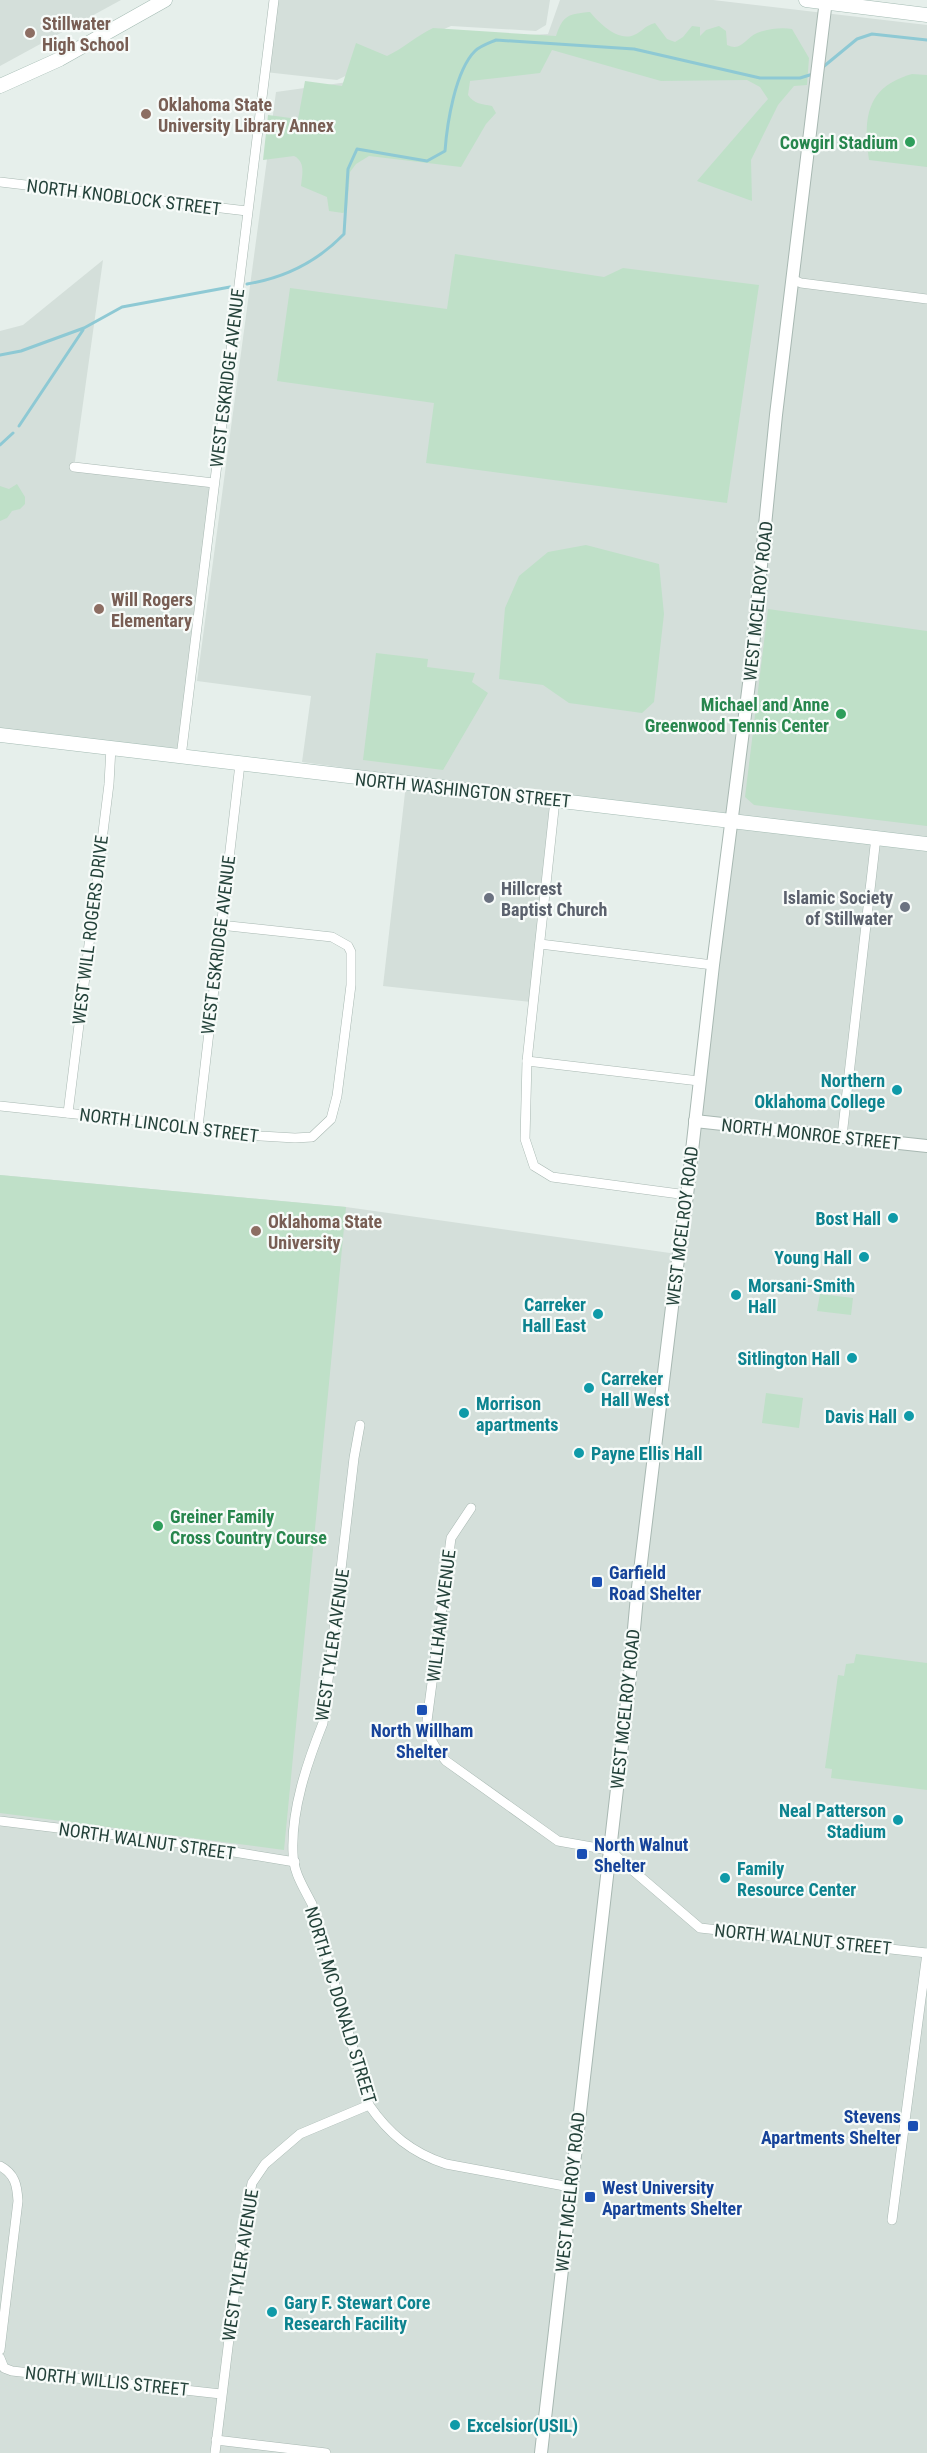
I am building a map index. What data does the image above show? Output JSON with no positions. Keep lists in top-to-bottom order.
{
  "streets": {
    "main road": ["NORTH WASHINGTON STREET"],
    "street": [
      "NORTH KNOBLOCK STREET",
      "WEST ESKRIDGE AVENUE",
      "WEST MCELROY ROAD",
      "WEST WILL ROGERS DRIVE",
      "NORTH LINCOLN STREET",
      "NORTH MONROE STREET",
      "WILLHAM AVENUE",
      "WEST TYLER AVENUE",
      "NORTH WALNUT STREET",
      "NORTH MC DONALD STREET",
      "NORTH WILLIS STREET"
    ]
  },
  "crossings": [
    ["NORTH KNOBLOCK STREET", "WEST ESKRIDGE AVENUE"],
    ["WEST ESKRIDGE AVENUE", "NORTH WASHINGTON STREET"],
    ["WEST ESKRIDGE AVENUE", "NORTH LINCOLN STREET"],
    ["WEST MCELROY ROAD", "NORTH WASHINGTON STREET"],
    ["WEST MCELROY ROAD", "NORTH MONROE STREET"],
    ["WEST MCELROY ROAD", "WILLHAM AVENUE"],
    ["WEST MCELROY ROAD", "NORTH WALNUT STREET"],
    ["WEST MCELROY ROAD", "NORTH MC DONALD STREET"],
    ["NORTH WASHINGTON STREET", "WEST WILL ROGERS DRIVE"],
    ["WEST WILL ROGERS DRIVE", "NORTH LINCOLN STREET"],
    ["WILLHAM AVENUE", "NORTH WALNUT STREET"],
    ["WEST TYLER AVENUE", "NORTH WALNUT STREET"],
    ["WEST TYLER AVENUE", "NORTH MC DONALD STREET"],
    ["WEST TYLER AVENUE", "NORTH WILLIS STREET"],
    ["NORTH WALNUT STREET", "NORTH MC DONALD STREET"]
  ],
  "places": {
    "other": [
      "Stillwater High School",
      "Oklahoma State University Library Annex",
      "Cowgirl Stadium",
      "Will Rogers Elementary",
      "Michael and Anne Greenwood Tennis Center",
      "Hillcrest Baptist Church",
      "Islamic Society of Stillwater",
      "Northern Oklahoma College",
      "Bost Hall",
      "Oklahoma State University",
      "Young Hall",
      "Morsani-Smith Hall",
      "Carreker Hall East",
      "Sitlington Hall",
      "Carreker Hall West",
      "Morrison apartments",
      "Davis Hall",
      "Payne Ellis Hall",
      "Greiner Family Cross Country Course",
      "Neal Patterson Stadium",
      "Family Resource Center",
      "Gary F. Stewart Core Research Facility",
      "Excelsior(USIL)"
    ],
    "transit": [
      "Garfield Road Shelter",
      "North Willham Shelter",
      "North Walnut Shelter",
      "Stevens Apartments Shelter",
      "West University Apartments Shelter"
    ]
  }
}
